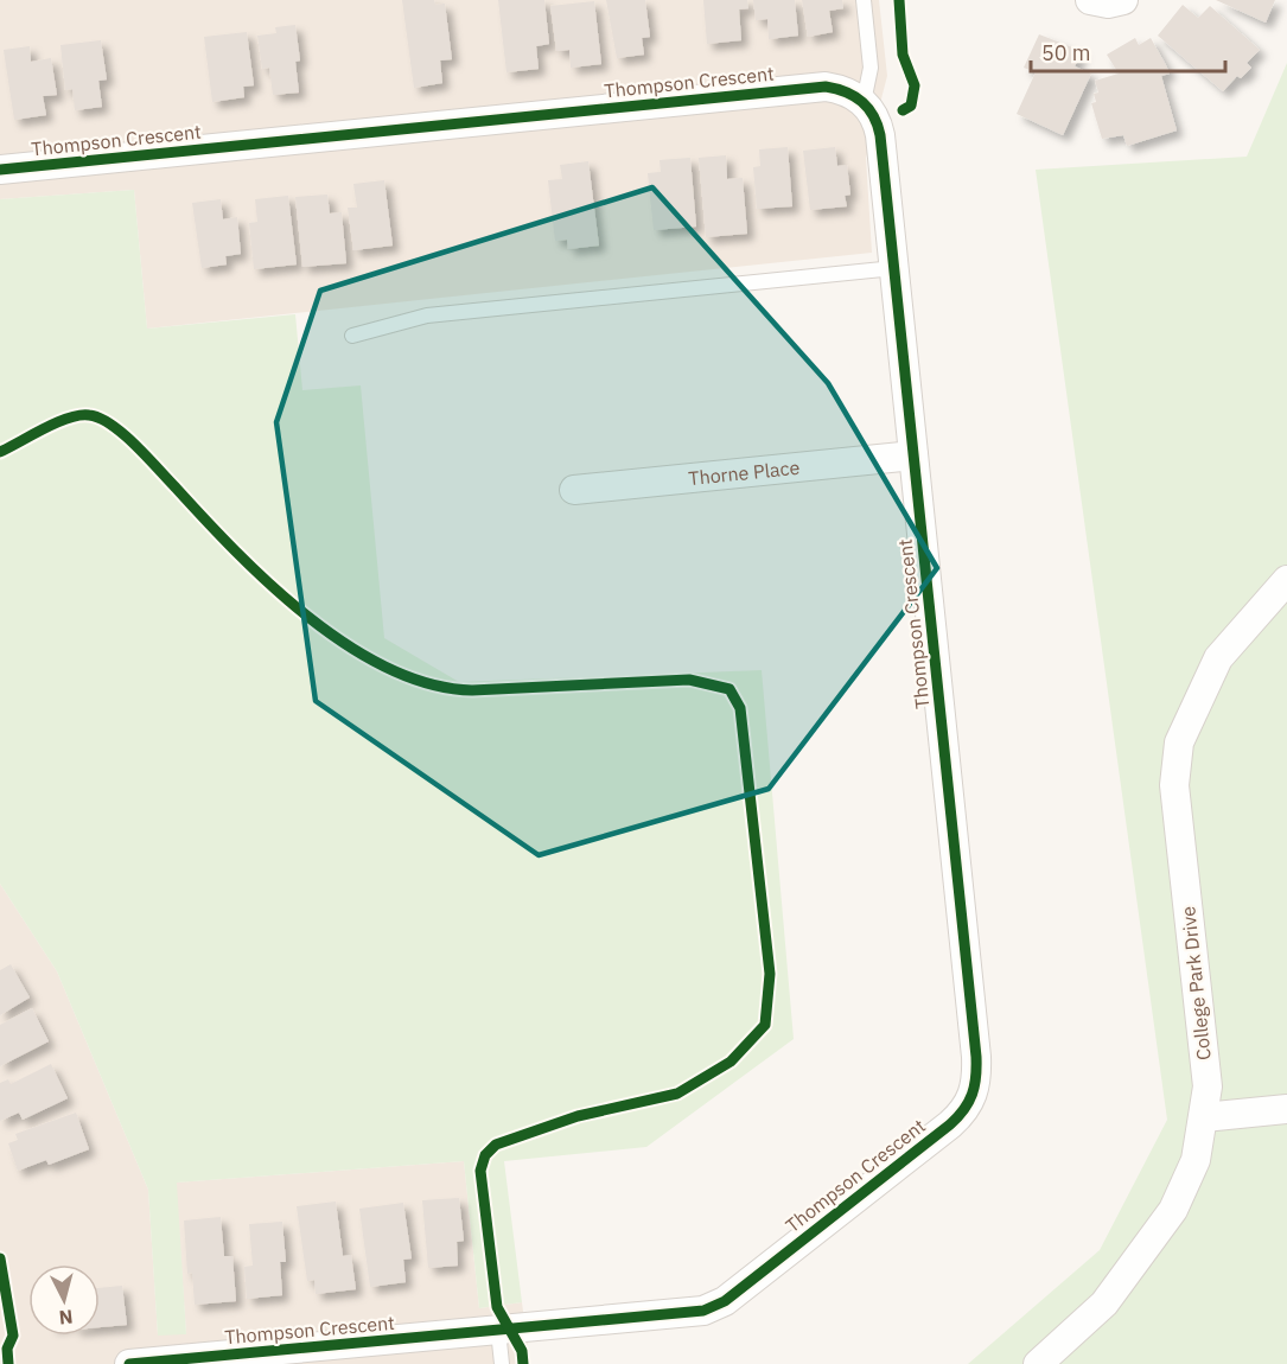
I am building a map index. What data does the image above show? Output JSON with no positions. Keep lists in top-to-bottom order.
{
  "streets": {
    "street": ["Thompson Crescent", "Thorne Place", "College Park Drive"]
  },
  "crossings": [
    ["Thompson Crescent", "Thorne Place"]
  ],
  "scale_bar": "50 m",
  "north": "bottom"
}
